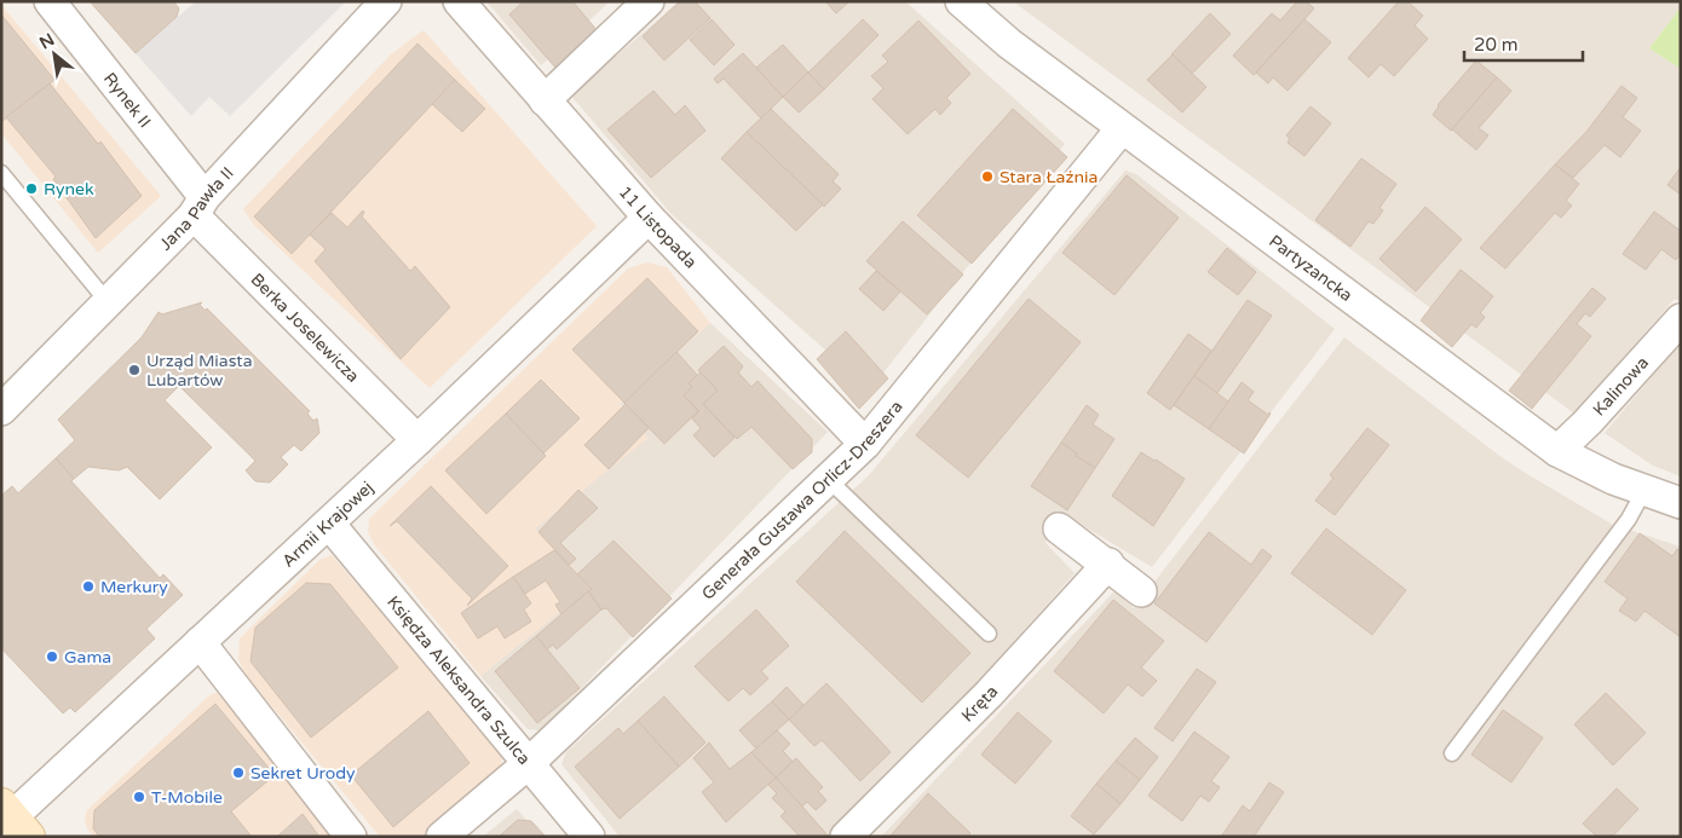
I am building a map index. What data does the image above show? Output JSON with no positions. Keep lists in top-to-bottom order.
{
  "streets": {
    "street": [
      "Rynek II",
      "Jana Pawła II",
      "11 Listopada",
      "Partyzancka",
      "Berka Joselewicza",
      "Kalinowa",
      "Generała Gustawa Orlicz-Dreszera",
      "Armii Krajowej",
      "Księdza Aleksandra Szulca",
      "Kręta"
    ]
  },
  "crossings": [
    ["Rynek II", "Jana Pawła II"],
    ["Rynek II", "Berka Joselewicza"],
    ["Jana Pawła II", "Berka Joselewicza"],
    ["11 Listopada", "Generała Gustawa Orlicz-Dreszera"],
    ["11 Listopada", "Armii Krajowej"],
    ["Partyzancka", "Kalinowa"],
    ["Partyzancka", "Generała Gustawa Orlicz-Dreszera"],
    ["Berka Joselewicza", "Armii Krajowej"],
    ["Generała Gustawa Orlicz-Dreszera", "Księdza Aleksandra Szulca"],
    ["Armii Krajowej", "Księdza Aleksandra Szulca"]
  ],
  "places": [
    "Stara Łaźnia",
    "Rynek",
    "Urząd Miasta Lubartów",
    "Merkury",
    "Gama",
    "Sekret Urody",
    "T-Mobile"
  ],
  "scale_bar": "20 m",
  "north": "top left"
}
